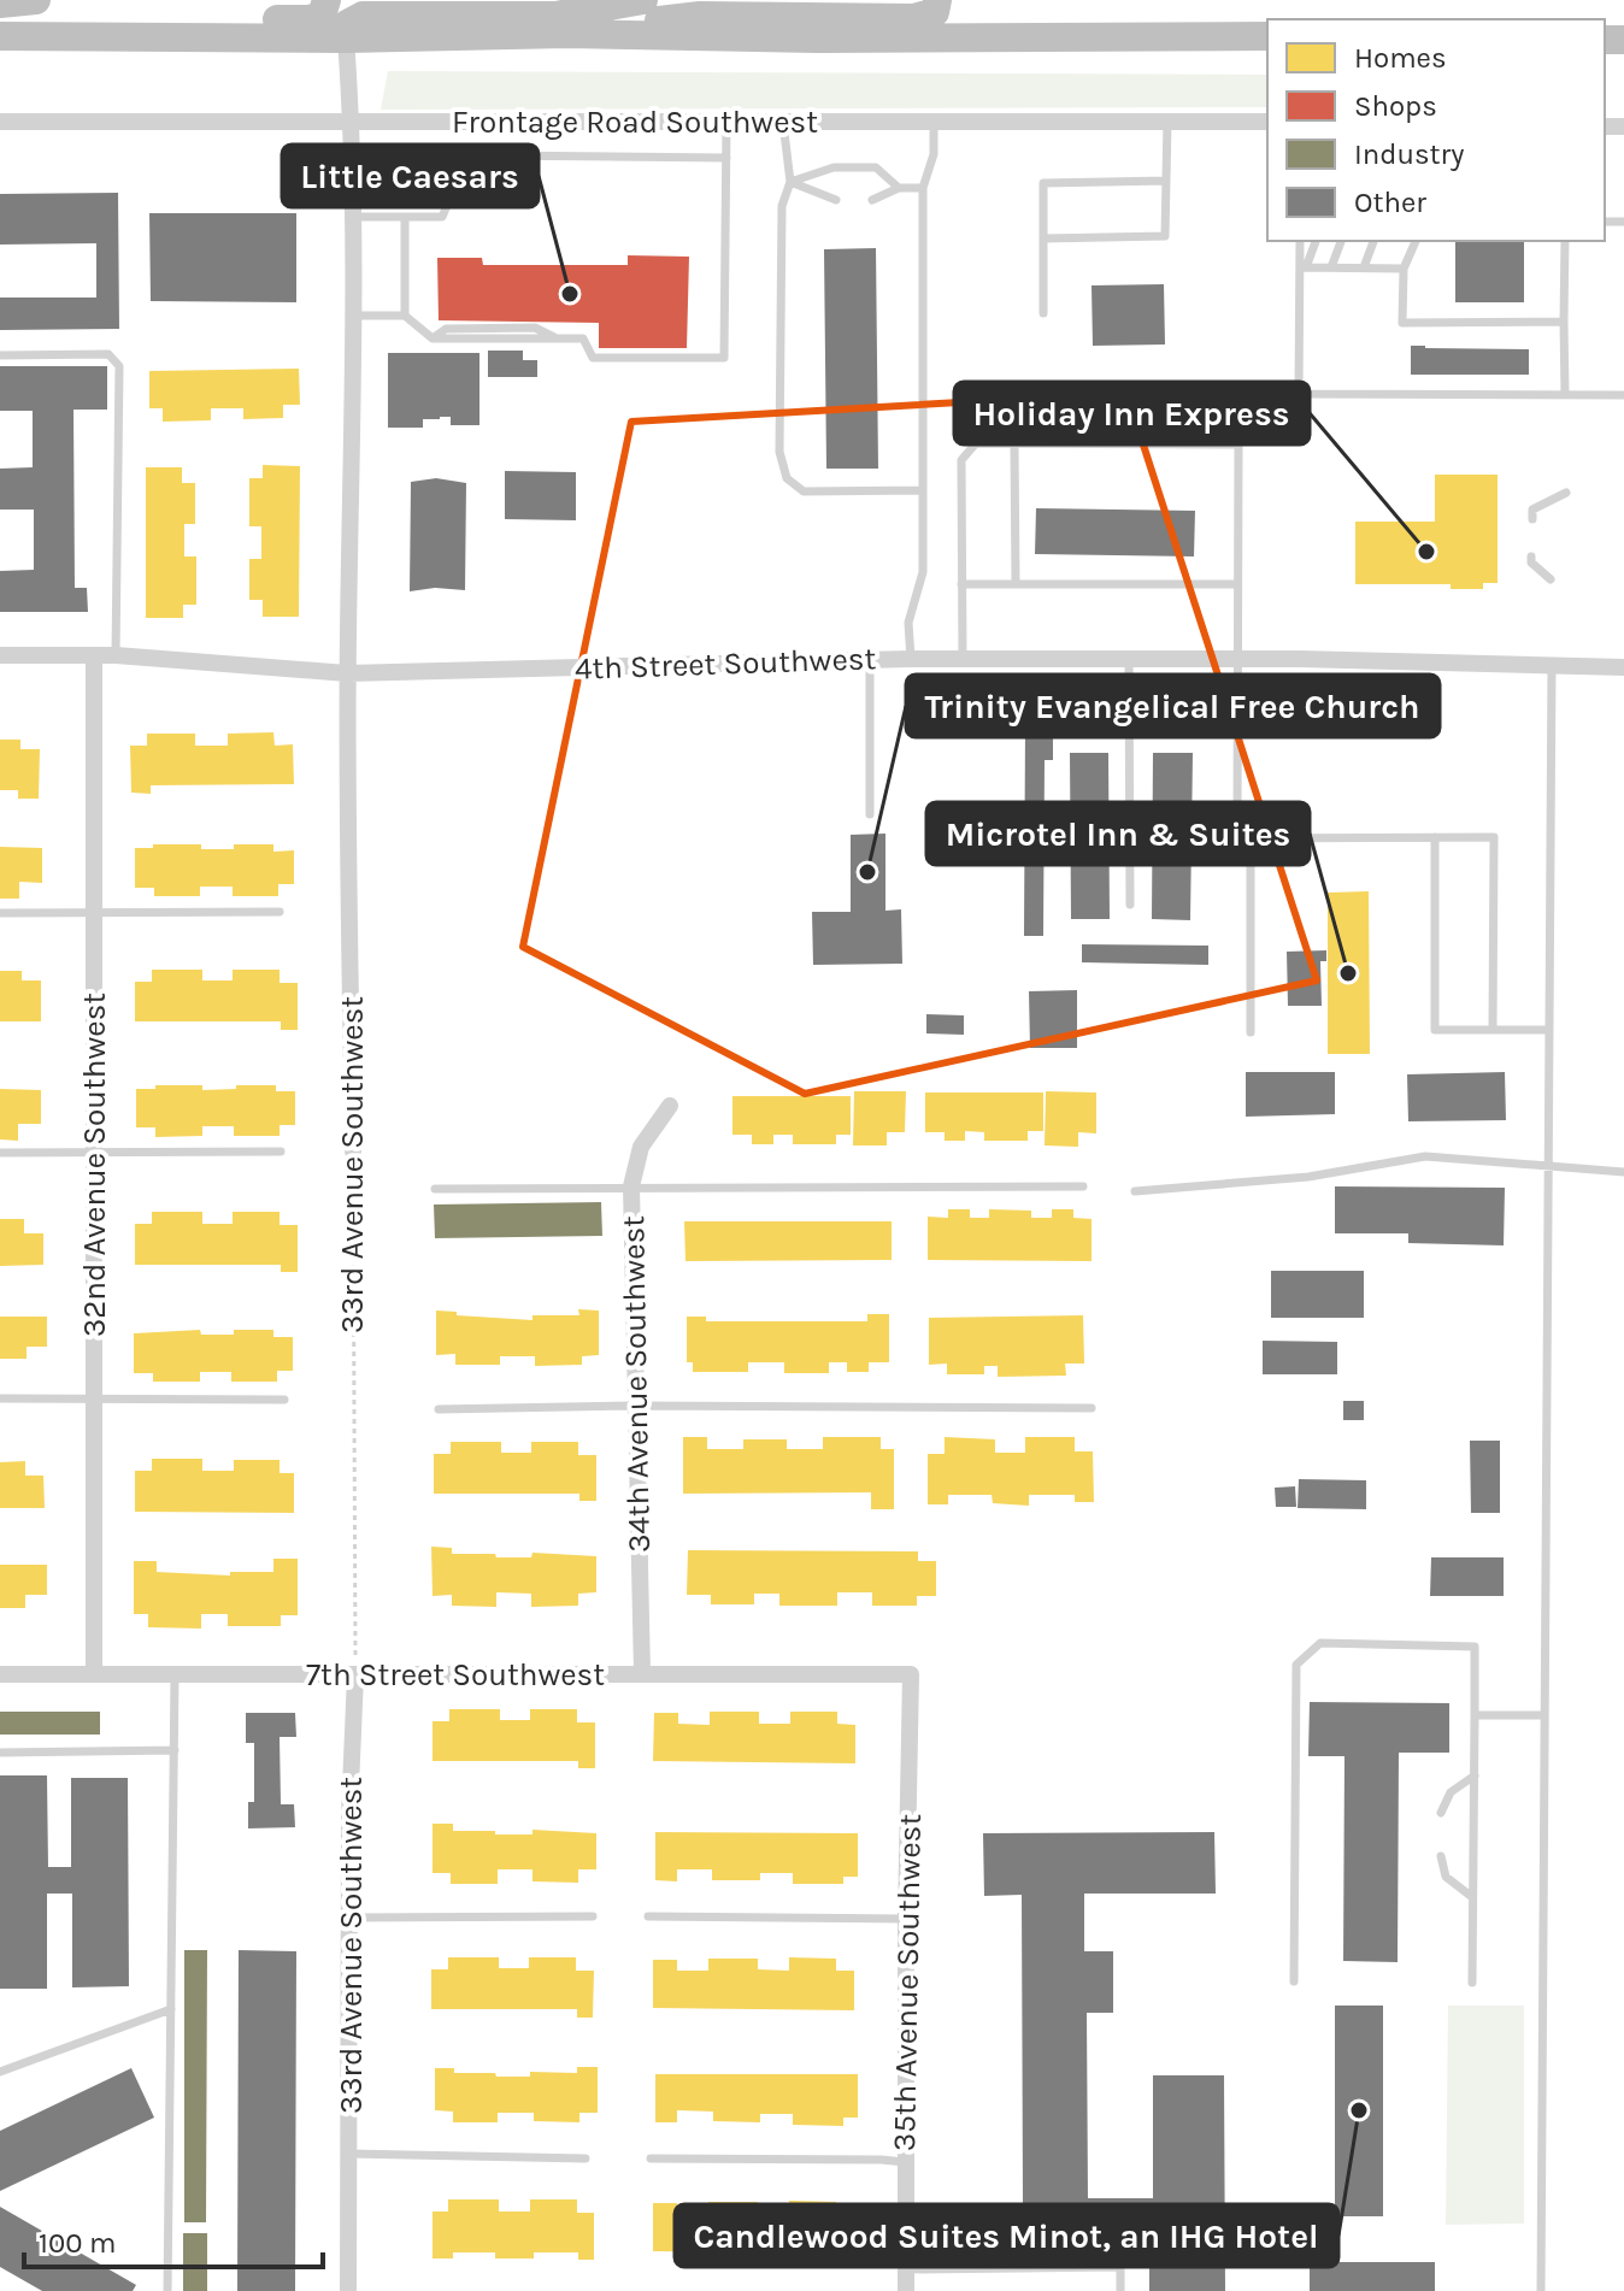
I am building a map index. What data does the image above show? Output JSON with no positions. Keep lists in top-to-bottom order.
{
  "streets": {
    "street": [
      "Frontage Road Southwest",
      "4th Street Southwest",
      "32nd Avenue Southwest",
      "33rd Avenue Southwest",
      "34th Avenue Southwest",
      "7th Street Southwest",
      "35th Avenue Southwest"
    ]
  },
  "crossings": [
    ["Frontage Road Southwest", "33rd Avenue Southwest"],
    ["4th Street Southwest", "32nd Avenue Southwest"],
    ["4th Street Southwest", "33rd Avenue Southwest"],
    ["32nd Avenue Southwest", "7th Street Southwest"],
    ["33rd Avenue Southwest", "7th Street Southwest"],
    ["34th Avenue Southwest", "7th Street Southwest"],
    ["7th Street Southwest", "35th Avenue Southwest"]
  ],
  "places": [
    "Little Caesars",
    "Holiday Inn Express",
    "Trinity Evangelical Free Church",
    "Microtel Inn & Suites",
    "Candlewood Suites Minot, an IHG Hotel"
  ],
  "legend": [
    "Homes",
    "Shops",
    "Industry",
    "Other"
  ],
  "scale_bar": "100 m"
}
